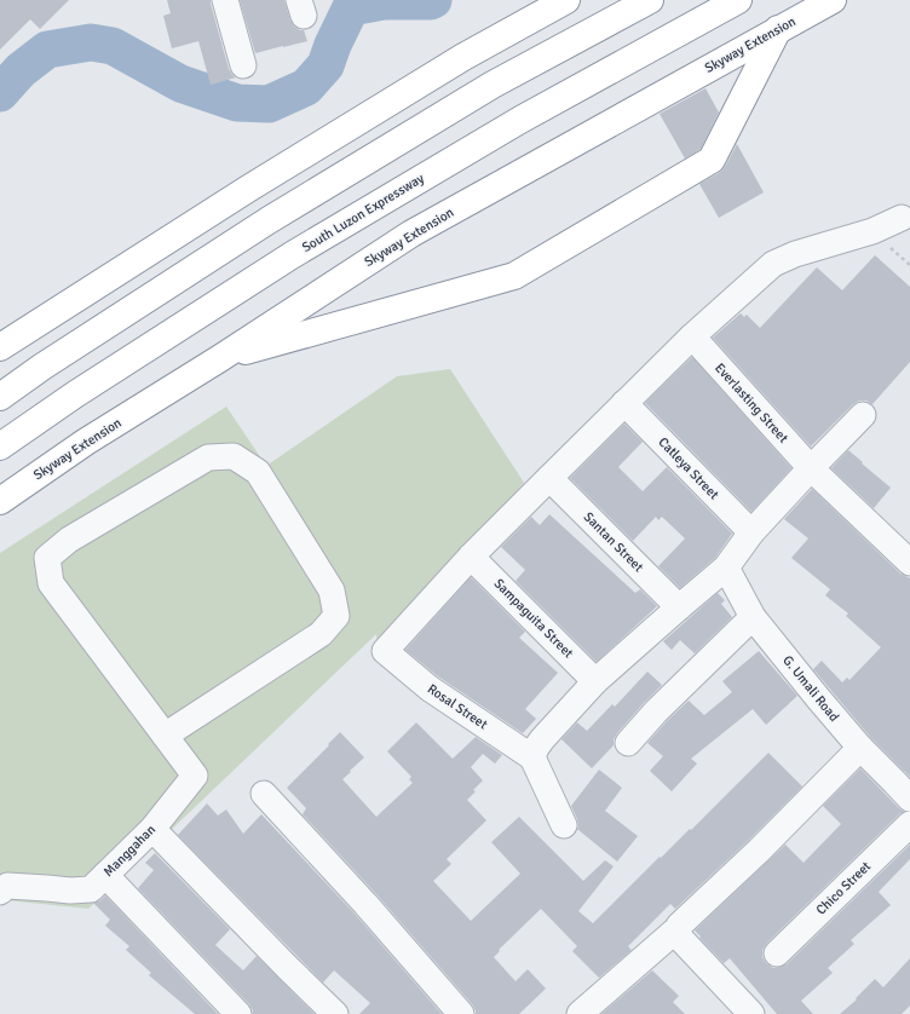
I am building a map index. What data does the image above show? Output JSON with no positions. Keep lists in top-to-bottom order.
{
  "streets": {
    "highway": ["Skyway Extension", "South Luzon Expressway"],
    "street": [
      "Everlasting Street",
      "Catleya Street",
      "Santan Street",
      "Sampaguita Street",
      "G. Umali Road",
      "Rosal Street",
      "Manggahan",
      "Chico Street"
    ]
  },
  "crossings": [
    ["Sampaguita Street", "Rosal Street"]
  ]
}
